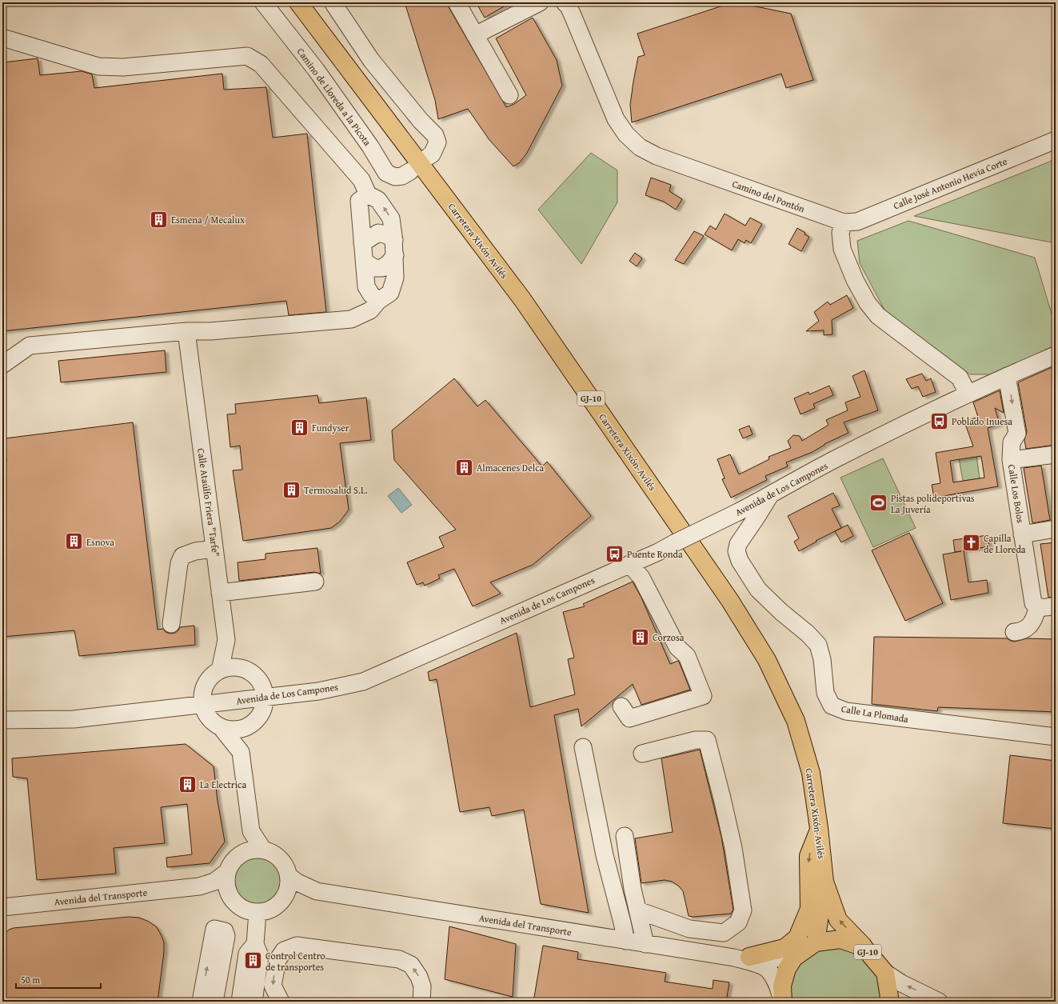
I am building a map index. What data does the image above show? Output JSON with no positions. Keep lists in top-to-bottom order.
{
  "streets": {
    "highway": ["Carretera Xixón-Avilés", "GJ-10"],
    "street": [
      "Camino de Lloreda a la Picota",
      "Calle José Antonio Hevia Corte",
      "Camino del Pontón",
      "Avenida de Los Campones",
      "Calle Los Bolos",
      "Calle Ataúlfo Friera \"Tarfe\"",
      "Calle La Plomada",
      "Avenida del Transporte"
    ]
  },
  "crossings": [
    ["Calle José Antonio Hevia Corte", "Camino del Pontón"],
    ["Carretera Xixón-Avilés", "GJ-10"],
    ["Avenida de Los Campones", "Calle Los Bolos"],
    ["Avenida de Los Campones", "Calle La Plomada"]
  ],
  "places": {
    "building": [
      "Esmena / Mecalux",
      "Fundyser",
      "Almacenes Delca",
      "Termosalud S.L.",
      "Esnova",
      "Corzosa",
      "La Electrica",
      "Control Centro de transportes"
    ],
    "bus stop": ["Poblado Inuesa", "Puente Ronda"],
    "sports": ["Pistas polideportivas La Juvería"],
    "church": ["Capilla de Lloreda"]
  },
  "scale_bar": "50 m"
}
